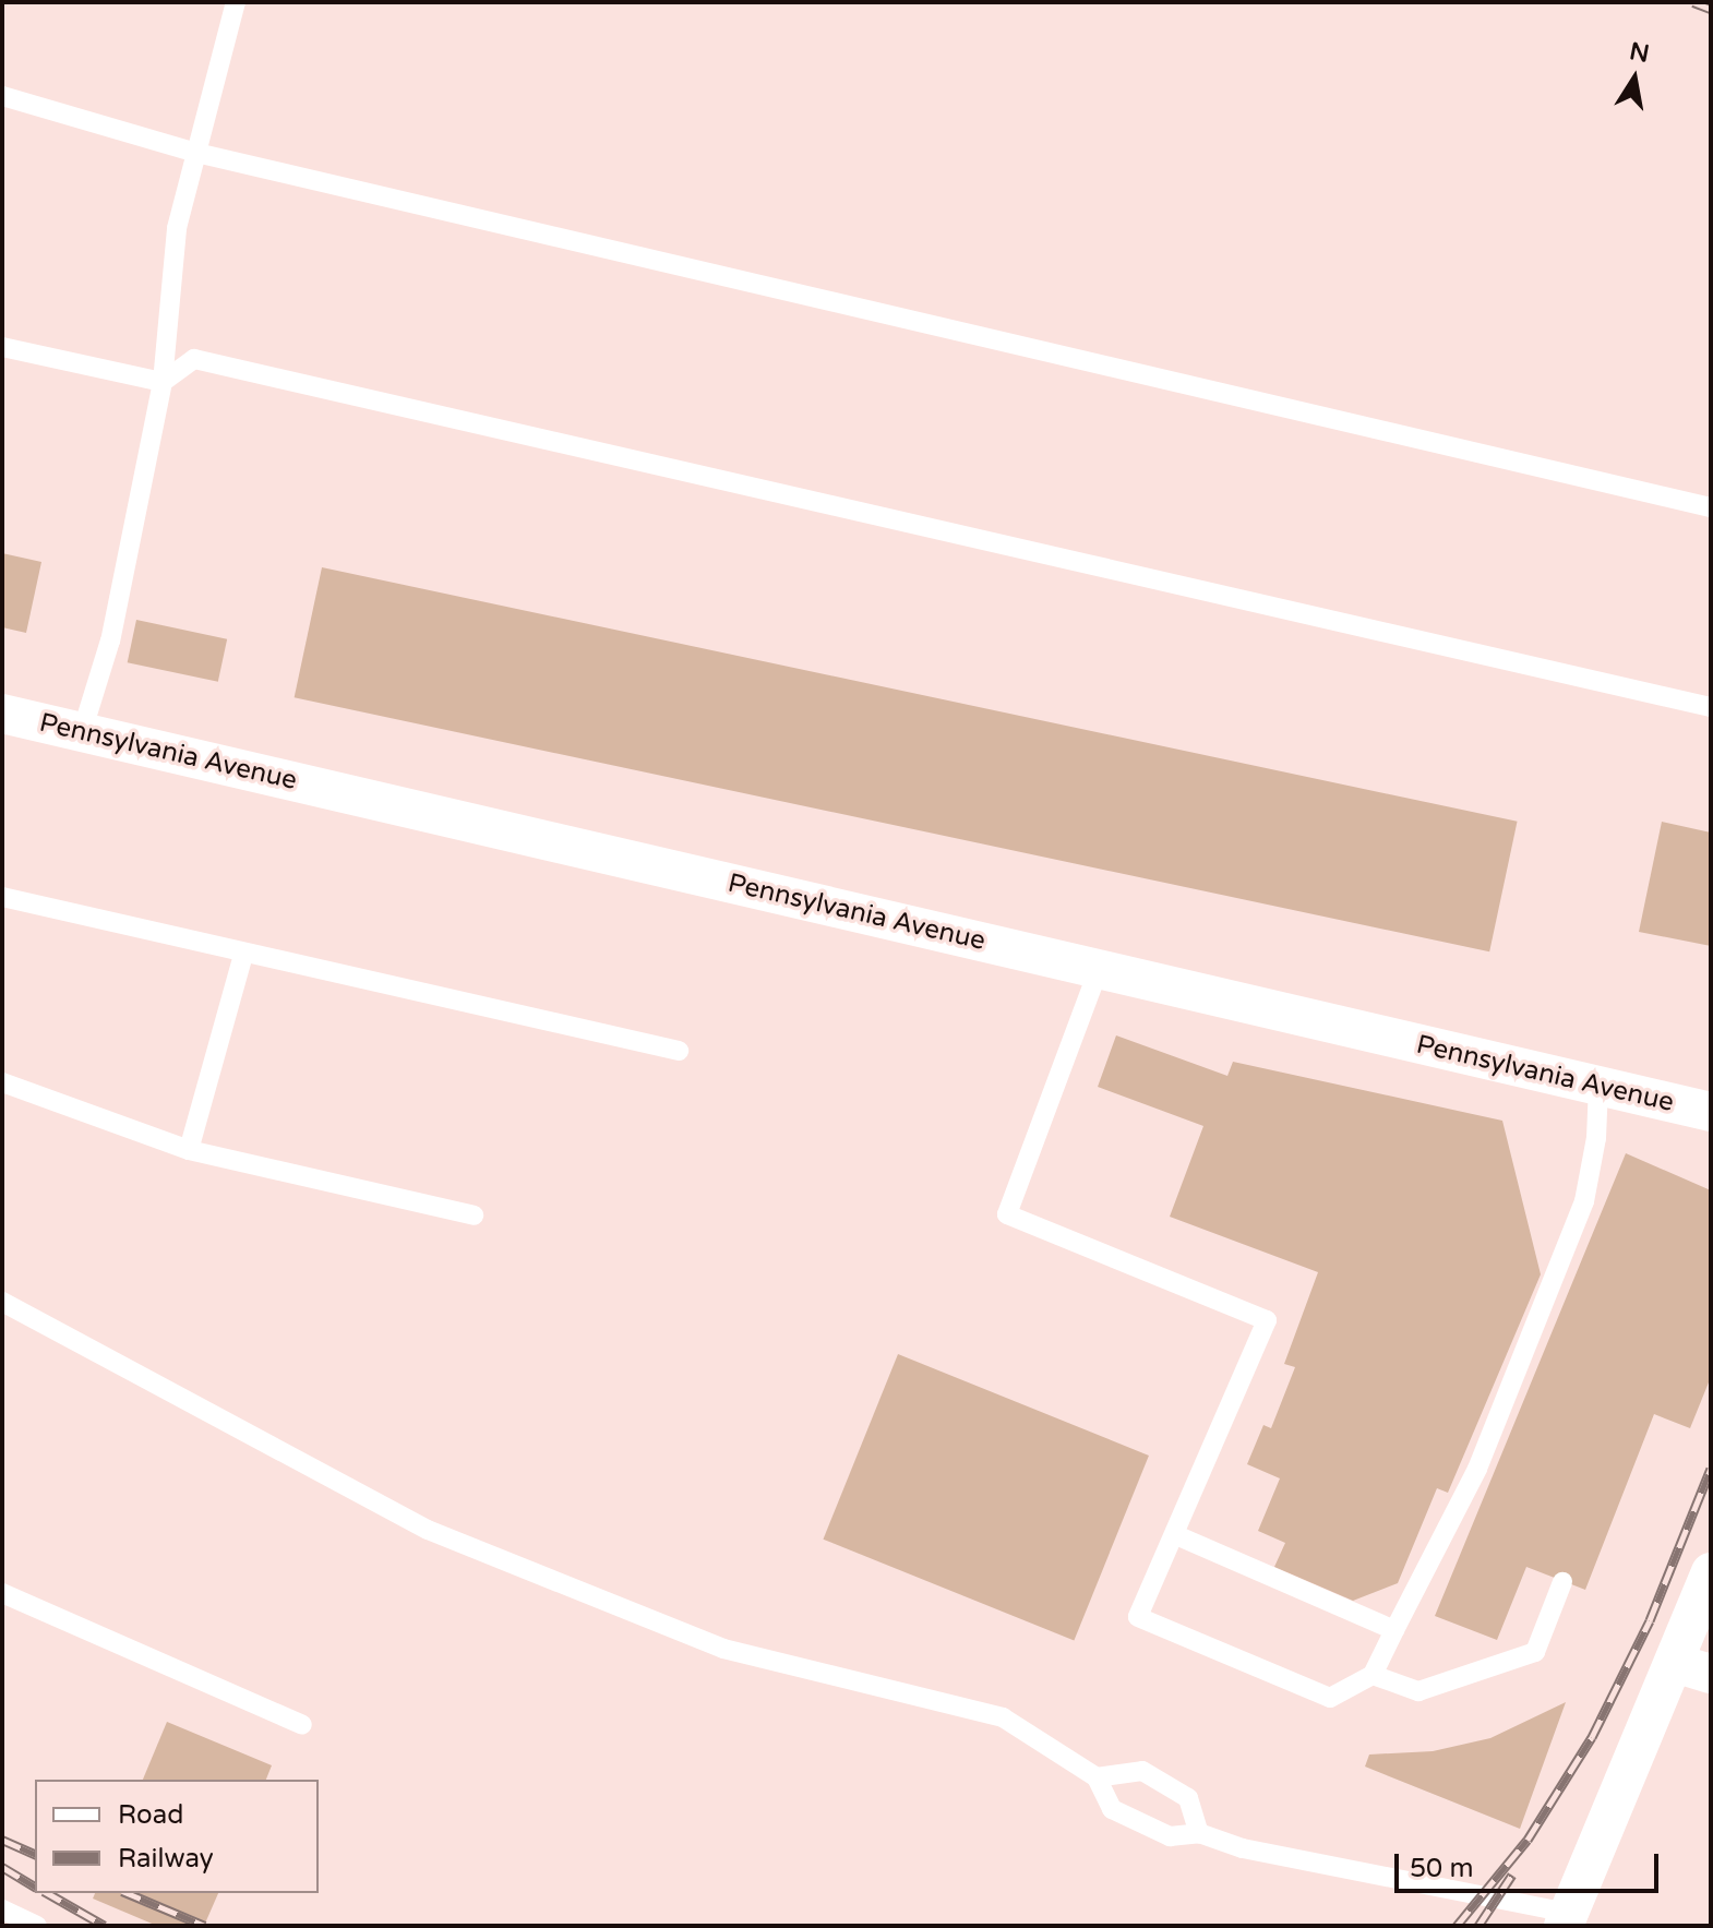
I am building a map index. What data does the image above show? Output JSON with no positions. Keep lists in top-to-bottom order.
{
  "streets": {
    "street": ["Pennsylvania Avenue"]
  },
  "legend": ["Road", "Railway"],
  "scale_bar": "50 m",
  "north": "top"
}
